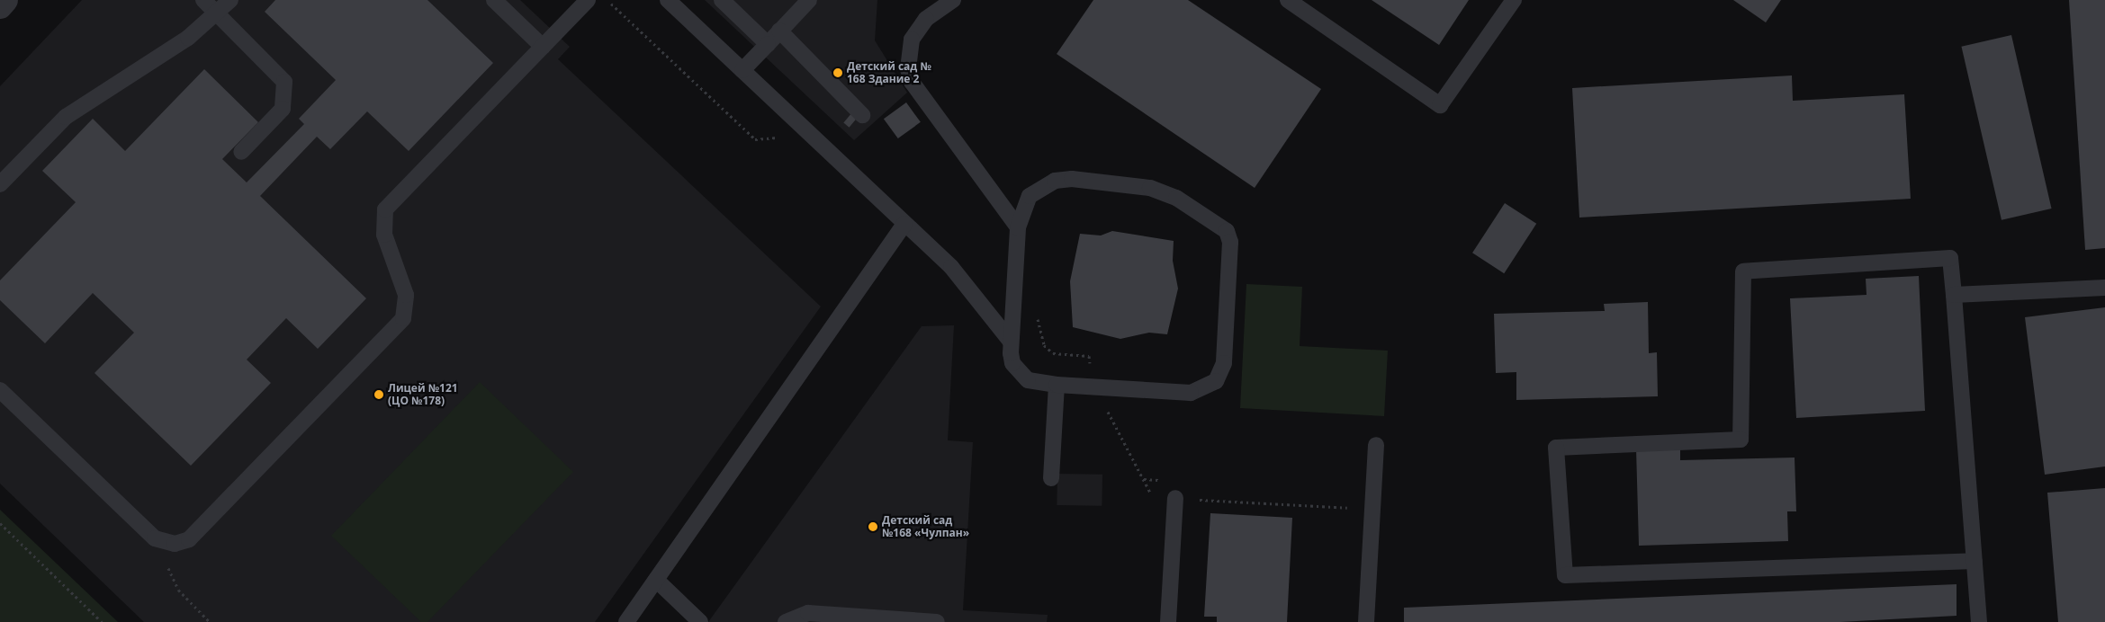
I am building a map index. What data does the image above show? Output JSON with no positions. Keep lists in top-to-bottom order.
{
  "places": ["Детский сад № 168 Здание 2", "Лицей №121 (ЦО №178)", "Детский сад №168 «Чулпан»"]
}
